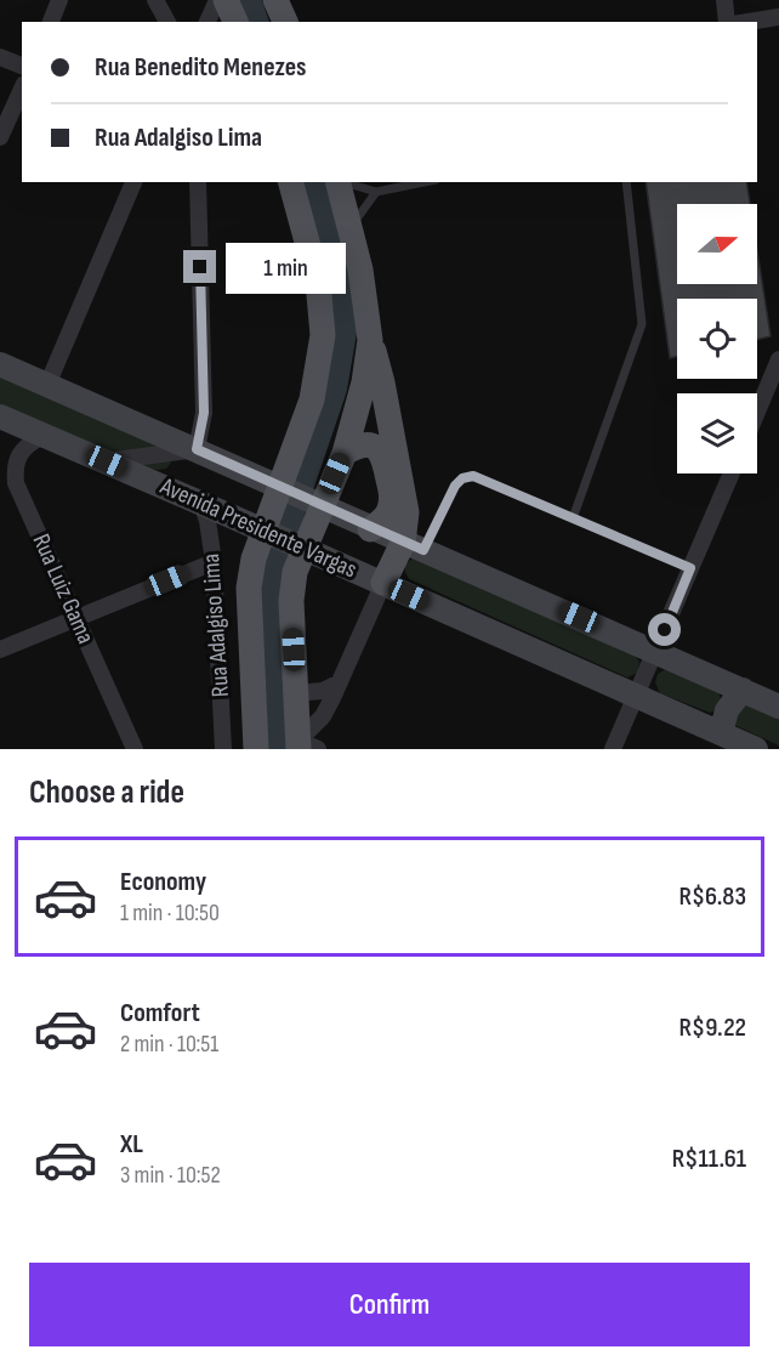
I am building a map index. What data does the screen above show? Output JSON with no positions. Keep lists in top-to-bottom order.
{
  "streets": {
    "main road": ["Avenida Presidente Vargas"],
    "street": ["Rua Luiz Gama", "Rua Adalgiso Lima"]
  },
  "crossings": [
    ["Avenida Presidente Vargas", "Rua Luiz Gama"],
    ["Avenida Presidente Vargas", "Rua Adalgiso Lima"]
  ],
  "north": "right",
  "page": {
    "banner": ["Rua Benedito Menezes", "Rua Adalgiso Lima"],
    "bubble": "1 min",
    "heading": "Choose a ride",
    "list": [
      {
        "name": "Economy",
        "note": "1 min · 10:50",
        "value": "R$6.83"
      },
      {
        "name": "Comfort",
        "note": "2 min · 10:51",
        "value": "R$9.22"
      },
      {
        "name": "XL",
        "note": "3 min · 10:52",
        "value": "R$11.61"
      }
    ],
    "buttons": "Confirm"
  }
}
